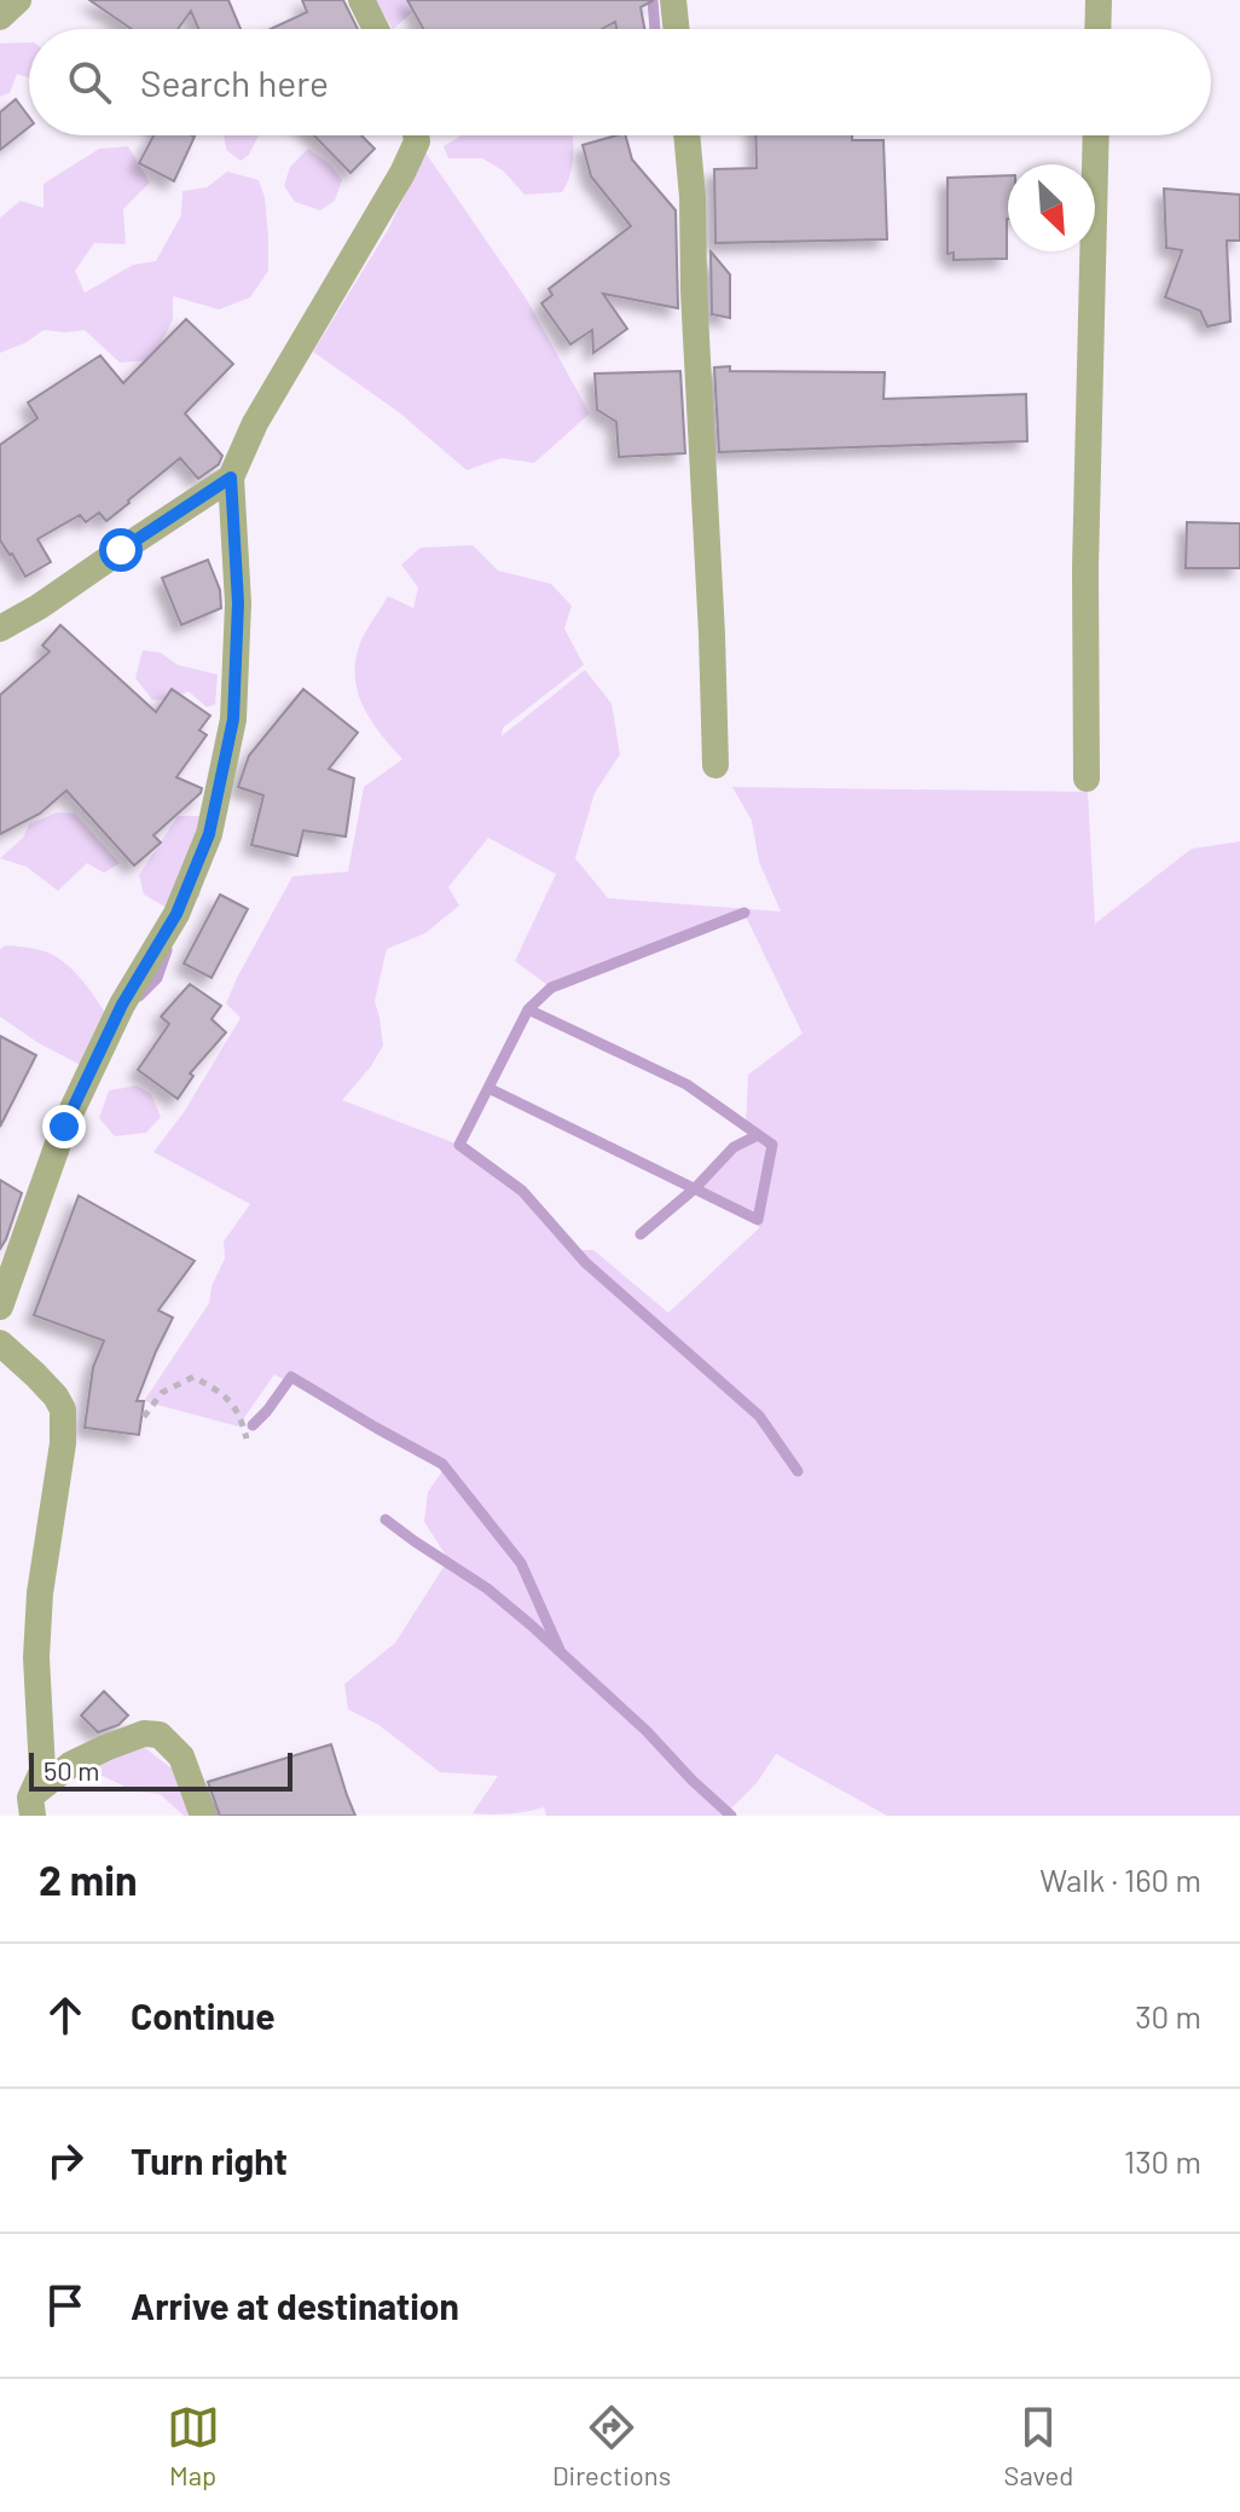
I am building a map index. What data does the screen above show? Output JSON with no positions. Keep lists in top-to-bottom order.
{
  "scale_bar": "50 m",
  "north": "bottom right",
  "page": {
    "search": "Search here",
    "scale": "50 m",
    "heading": ["2 min", "Walk · 160 m"],
    "list": [
      ["Continue", "30 m"],
      ["Turn right", "130 m"],
      "Arrive at destination"
    ],
    "nav": ["Map", "Directions", "Saved"]
  }
}
